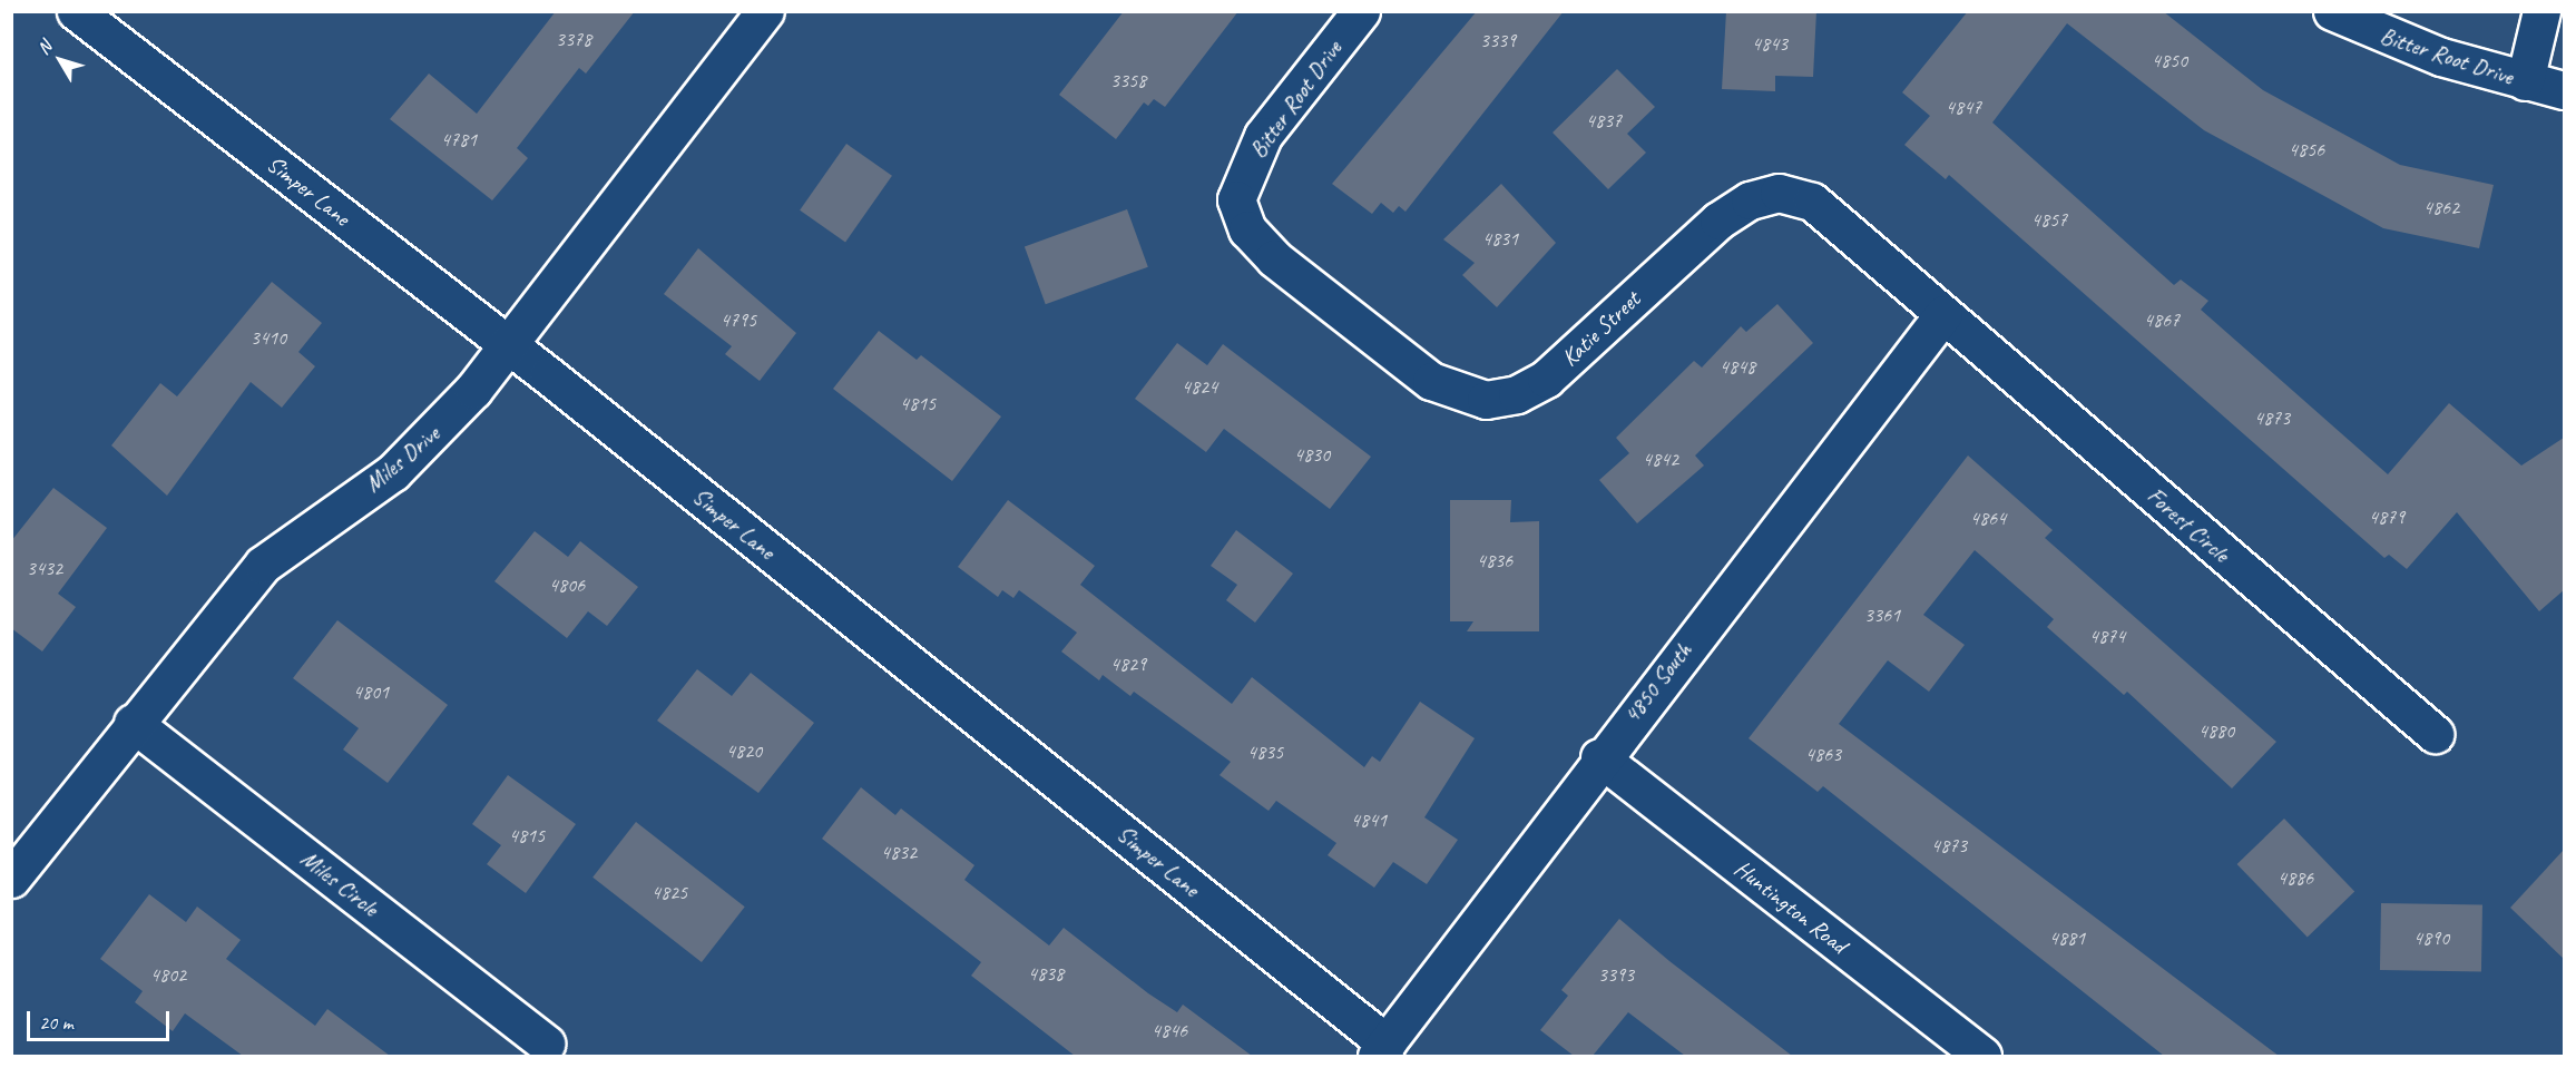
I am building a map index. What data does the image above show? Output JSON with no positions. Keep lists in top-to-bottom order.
{
  "streets": {
    "street": [
      "Bitter Root Drive",
      "Simper Lane",
      "Katie Street",
      "Miles Drive",
      "Forest Circle",
      "4850 South",
      "Miles Circle",
      "Huntington Road"
    ]
  },
  "crossings": [
    ["Bitter Root Drive", "Katie Street"],
    ["Simper Lane", "Miles Drive"],
    ["Simper Lane", "4850 South"],
    ["Katie Street", "Forest Circle"],
    ["Katie Street", "4850 South"],
    ["Miles Drive", "Miles Circle"],
    ["Forest Circle", "4850 South"],
    ["4850 South", "Huntington Road"]
  ],
  "house_numbers": [
    "3378",
    "3339",
    "4843",
    "4850",
    "3358",
    "4847",
    "4837",
    "4781",
    "4856",
    "4862",
    "4857",
    "4831",
    "4795",
    "4867",
    "3410",
    "4848",
    "4824",
    "4815",
    "4873",
    "4830",
    "4842",
    "4879",
    "4864",
    "4836",
    "3432",
    "4806",
    "3361",
    "4874",
    "4829",
    "4801",
    "4880",
    "4820",
    "4835",
    "4863",
    "4841",
    "4815",
    "4873",
    "4832",
    "4886",
    "4825",
    "4881",
    "4890",
    "4838",
    "4802",
    "3393",
    "4846"
  ],
  "scale_bar": "20 m",
  "north": "top left"
}
